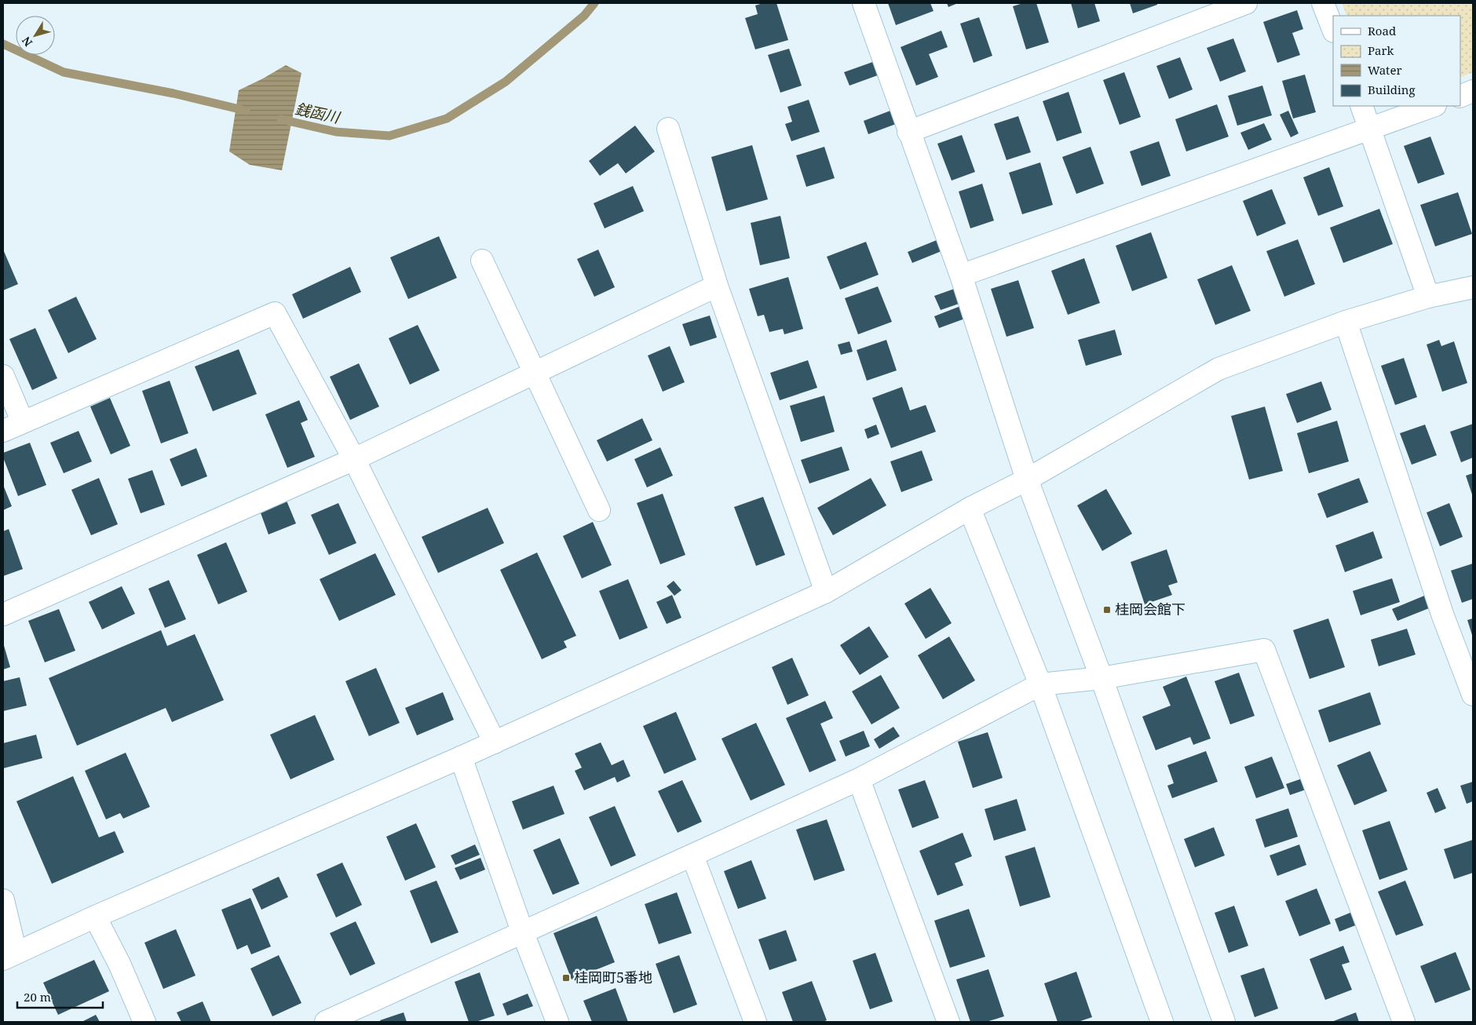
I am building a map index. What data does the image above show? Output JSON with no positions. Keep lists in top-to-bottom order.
{
  "water": ["銭函川"],
  "places": {
    "transit": ["桂岡会館下", "桂岡町5番地"]
  },
  "legend": [
    "Road",
    "Park",
    "Water",
    "Building"
  ],
  "scale_bar": "20 m",
  "north": "bottom left"
}
